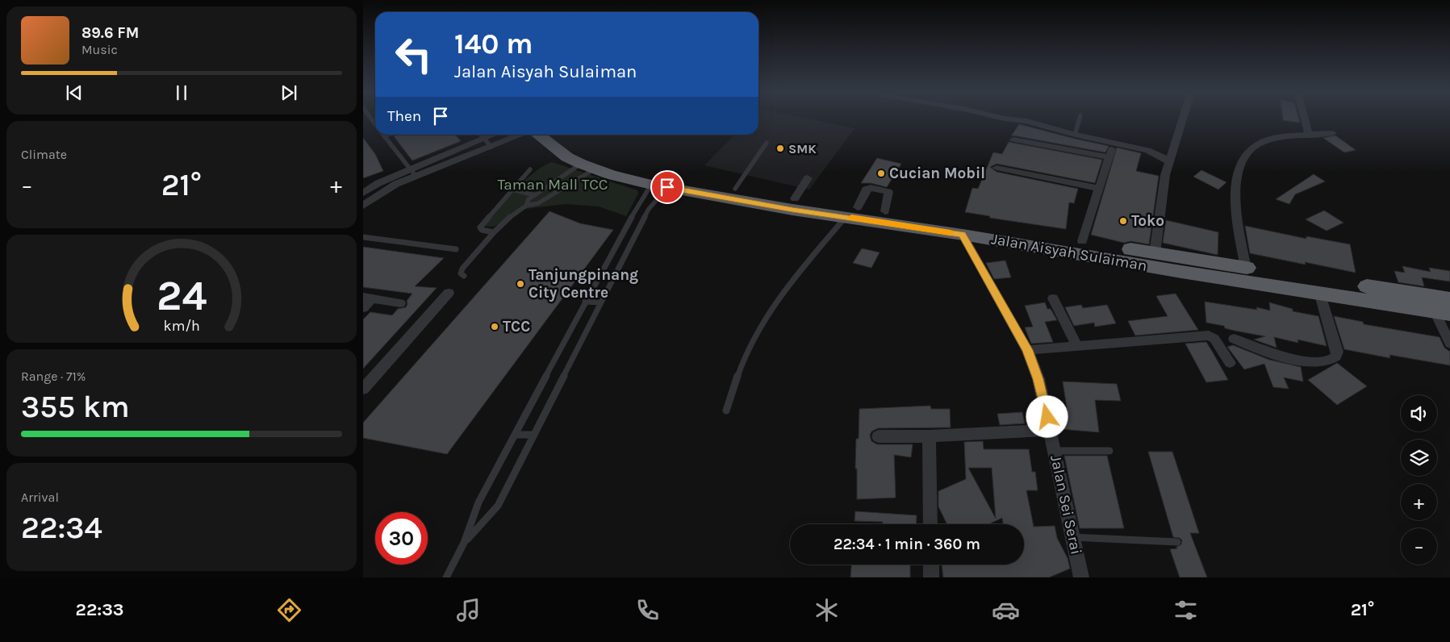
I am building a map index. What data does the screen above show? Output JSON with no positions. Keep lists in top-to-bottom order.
{
  "streets": {
    "highway": ["Jalan Aisyah Sulaiman"],
    "street": ["Jalan Sei Serai"]
  },
  "crossings": [
    ["Jalan Aisyah Sulaiman", "Jalan Sei Serai"]
  ],
  "parks": ["Taman Mall TCC"],
  "places": [
    "SMK",
    "Cucian Mobil",
    "Toko",
    "Tanjungpinang City Centre",
    "TCC"
  ],
  "page": {
    "turn": ["140 m", "Jalan Aisyah Sulaiman"],
    "song": ["89.6 FM", "Music"],
    "then": "Then",
    "tile": [
      "Climate",
      ["Range · 71%", "355 km"],
      ["Arrival", "22:34"]
    ],
    "heat": ["−", "21°", "+"],
    "map_buttons": ["+", "−"],
    "limit": "30",
    "trip": "22:34 · 1 min · 360 m",
    "tabs": ["22:33", "21°"],
    "gauge": ["24", "km/h"]
  }
}
